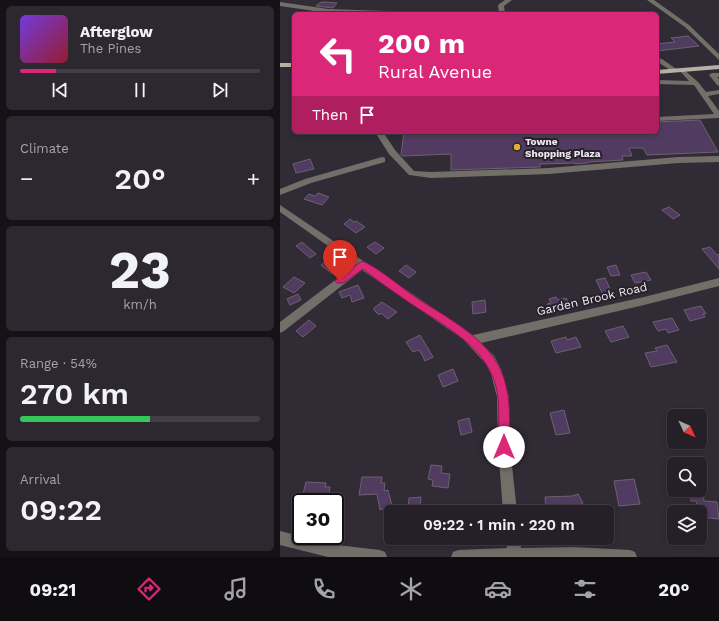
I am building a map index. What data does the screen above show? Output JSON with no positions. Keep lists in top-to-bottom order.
{
  "streets": {
    "street": ["Garden Brook Road"]
  },
  "places": ["Towne Shopping Plaza"],
  "north": "bottom right",
  "page": {
    "turn": ["200 m", "Rural Avenue"],
    "song": ["Afterglow", "The Pines"],
    "then": "Then",
    "tile": [
      "Climate",
      ["23", "km/h"],
      ["Range · 54%", "270 km"],
      ["Arrival", "09:22"]
    ],
    "heat": ["−", "20°", "+"],
    "limit": "30",
    "trip": "09:22 · 1 min · 220 m",
    "tabs": ["09:21", "20°"]
  }
}
